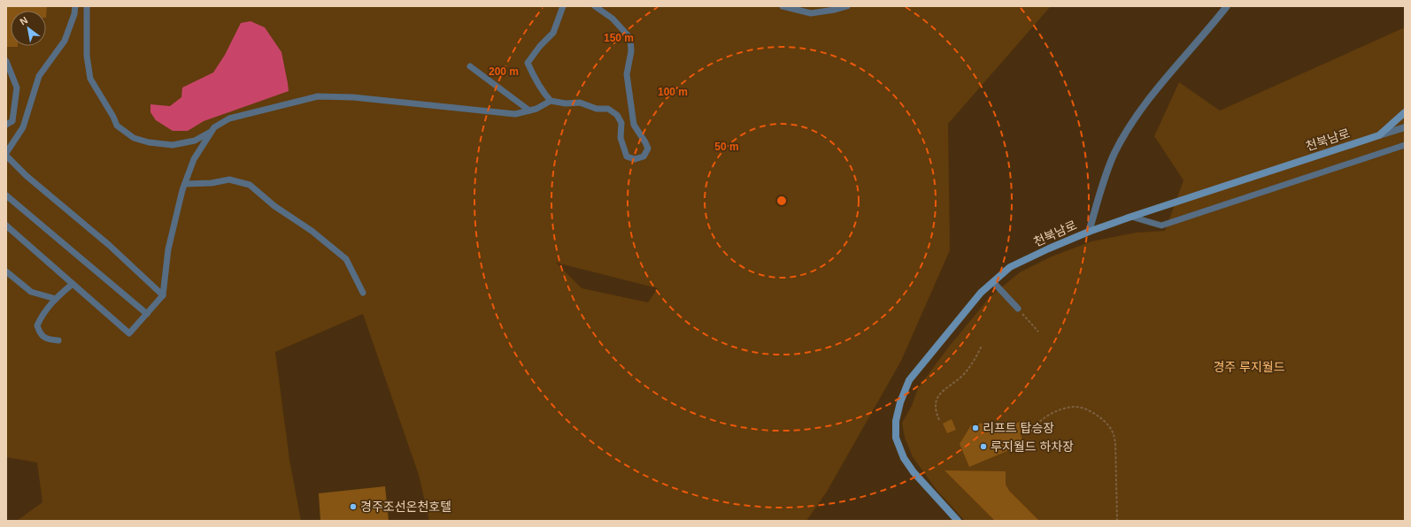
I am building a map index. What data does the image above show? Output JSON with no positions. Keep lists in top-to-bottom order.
{
  "streets": {
    "main road": ["천북남로"]
  },
  "parks": ["경주 루지월드"],
  "places": ["리프트 탑승장", "루지월드 하차장", "경주조선온천호텔"],
  "north": "top left",
  "rings": [
    "150 m",
    "200 m",
    "100 m",
    "50 m"
  ]
}
